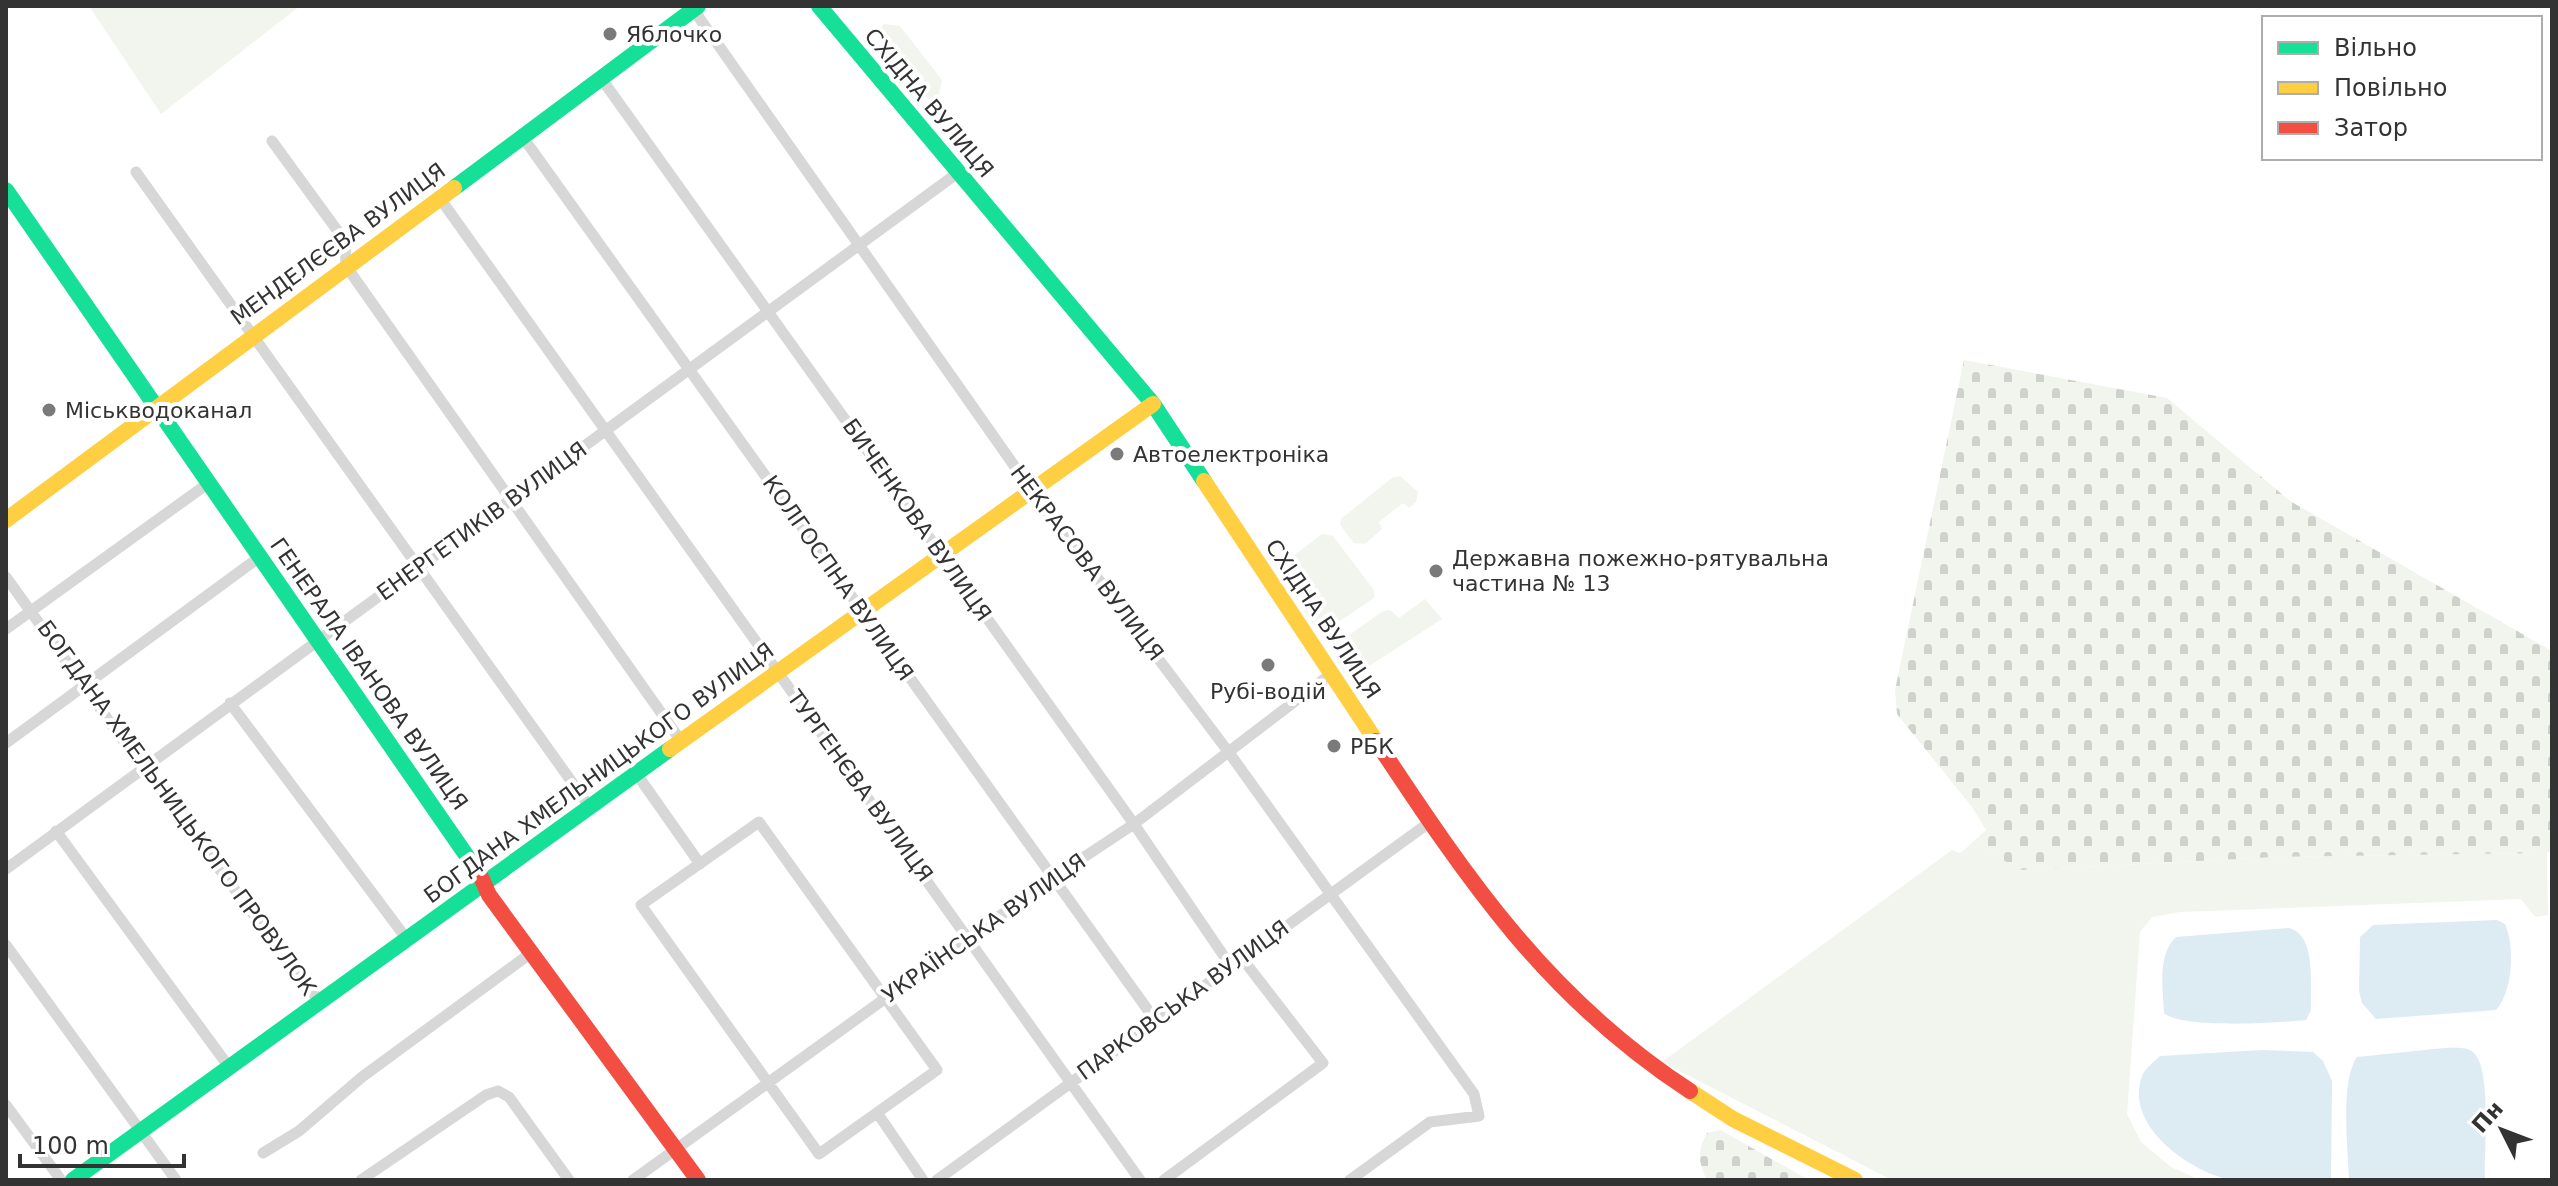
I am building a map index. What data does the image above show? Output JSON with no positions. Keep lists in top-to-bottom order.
{
  "streets": {
    "street": [
      "СХІДНА ВУЛИЦЯ",
      "МЕНДЕЛЄЄВА ВУЛИЦЯ",
      "БИЧЕНКОВА ВУЛИЦЯ",
      "ЕНЕРГЕТИКІВ ВУЛИЦЯ",
      "НЕКРАСОВА ВУЛИЦЯ",
      "КОЛГОСПНА ВУЛИЦЯ",
      "ГЕНЕРАЛА ІВАНОВА ВУЛИЦЯ",
      "БОГДАНА ХМЕЛЬНИЦЬКОГО ВУЛИЦЯ",
      "ТУРГЕНЄВА ВУЛИЦЯ",
      "БОГДАНА ХМЕЛЬНИЦЬКОГО ПРОВУЛОК",
      "УКРАЇНСЬКА ВУЛИЦЯ",
      "ПАРКОВСЬКА ВУЛИЦЯ"
    ]
  },
  "crossings": [
    ["СХІДНА ВУЛИЦЯ", "ЕНЕРГЕТИКІВ ВУЛИЦЯ"],
    ["СХІДНА ВУЛИЦЯ", "БОГДАНА ХМЕЛЬНИЦЬКОГО ВУЛИЦЯ"],
    ["СХІДНА ВУЛИЦЯ", "УКРАЇНСЬКА ВУЛИЦЯ"],
    ["СХІДНА ВУЛИЦЯ", "ПАРКОВСЬКА ВУЛИЦЯ"],
    ["МЕНДЕЛЄЄВА ВУЛИЦЯ", "БИЧЕНКОВА ВУЛИЦЯ"],
    ["МЕНДЕЛЄЄВА ВУЛИЦЯ", "НЕКРАСОВА ВУЛИЦЯ"],
    ["МЕНДЕЛЄЄВА ВУЛИЦЯ", "КОЛГОСПНА ВУЛИЦЯ"],
    ["МЕНДЕЛЄЄВА ВУЛИЦЯ", "ГЕНЕРАЛА ІВАНОВА ВУЛИЦЯ"],
    ["МЕНДЕЛЄЄВА ВУЛИЦЯ", "ТУРГЕНЄВА ВУЛИЦЯ"],
    ["БИЧЕНКОВА ВУЛИЦЯ", "ЕНЕРГЕТИКІВ ВУЛИЦЯ"],
    ["БИЧЕНКОВА ВУЛИЦЯ", "БОГДАНА ХМЕЛЬНИЦЬКОГО ВУЛИЦЯ"],
    ["БИЧЕНКОВА ВУЛИЦЯ", "УКРАЇНСЬКА ВУЛИЦЯ"],
    ["БИЧЕНКОВА ВУЛИЦЯ", "ПАРКОВСЬКА ВУЛИЦЯ"],
    ["ЕНЕРГЕТИКІВ ВУЛИЦЯ", "НЕКРАСОВА ВУЛИЦЯ"],
    ["ЕНЕРГЕТИКІВ ВУЛИЦЯ", "КОЛГОСПНА ВУЛИЦЯ"],
    ["ЕНЕРГЕТИКІВ ВУЛИЦЯ", "ГЕНЕРАЛА ІВАНОВА ВУЛИЦЯ"],
    ["ЕНЕРГЕТИКІВ ВУЛИЦЯ", "ТУРГЕНЄВА ВУЛИЦЯ"],
    ["ЕНЕРГЕТИКІВ ВУЛИЦЯ", "БОГДАНА ХМЕЛЬНИЦЬКОГО ПРОВУЛОК"],
    ["НЕКРАСОВА ВУЛИЦЯ", "БОГДАНА ХМЕЛЬНИЦЬКОГО ВУЛИЦЯ"],
    ["НЕКРАСОВА ВУЛИЦЯ", "УКРАЇНСЬКА ВУЛИЦЯ"],
    ["НЕКРАСОВА ВУЛИЦЯ", "ПАРКОВСЬКА ВУЛИЦЯ"],
    ["КОЛГОСПНА ВУЛИЦЯ", "БОГДАНА ХМЕЛЬНИЦЬКОГО ВУЛИЦЯ"],
    ["КОЛГОСПНА ВУЛИЦЯ", "УКРАЇНСЬКА ВУЛИЦЯ"],
    ["КОЛГОСПНА ВУЛИЦЯ", "ПАРКОВСЬКА ВУЛИЦЯ"],
    ["ГЕНЕРАЛА ІВАНОВА ВУЛИЦЯ", "БОГДАНА ХМЕЛЬНИЦЬКОГО ВУЛИЦЯ"],
    ["ГЕНЕРАЛА ІВАНОВА ВУЛИЦЯ", "УКРАЇНСЬКА ВУЛИЦЯ"],
    ["БОГДАНА ХМЕЛЬНИЦЬКОГО ВУЛИЦЯ", "ТУРГЕНЄВА ВУЛИЦЯ"],
    ["БОГДАНА ХМЕЛЬНИЦЬКОГО ВУЛИЦЯ", "БОГДАНА ХМЕЛЬНИЦЬКОГО ПРОВУЛОК"],
    ["ТУРГЕНЄВА ВУЛИЦЯ", "УКРАЇНСЬКА ВУЛИЦЯ"],
    ["ТУРГЕНЄВА ВУЛИЦЯ", "ПАРКОВСЬКА ВУЛИЦЯ"]
  ],
  "places": [
    "Яблочко",
    "Міськводоканал",
    "Автоелектроніка",
    "Державна пожежно-рятувальна частина № 13",
    "Рубі-водій",
    "РБК"
  ],
  "legend": ["Вільно", "Повільно", "Затор"],
  "scale_bar": "100 m",
  "north": "top left"
}
